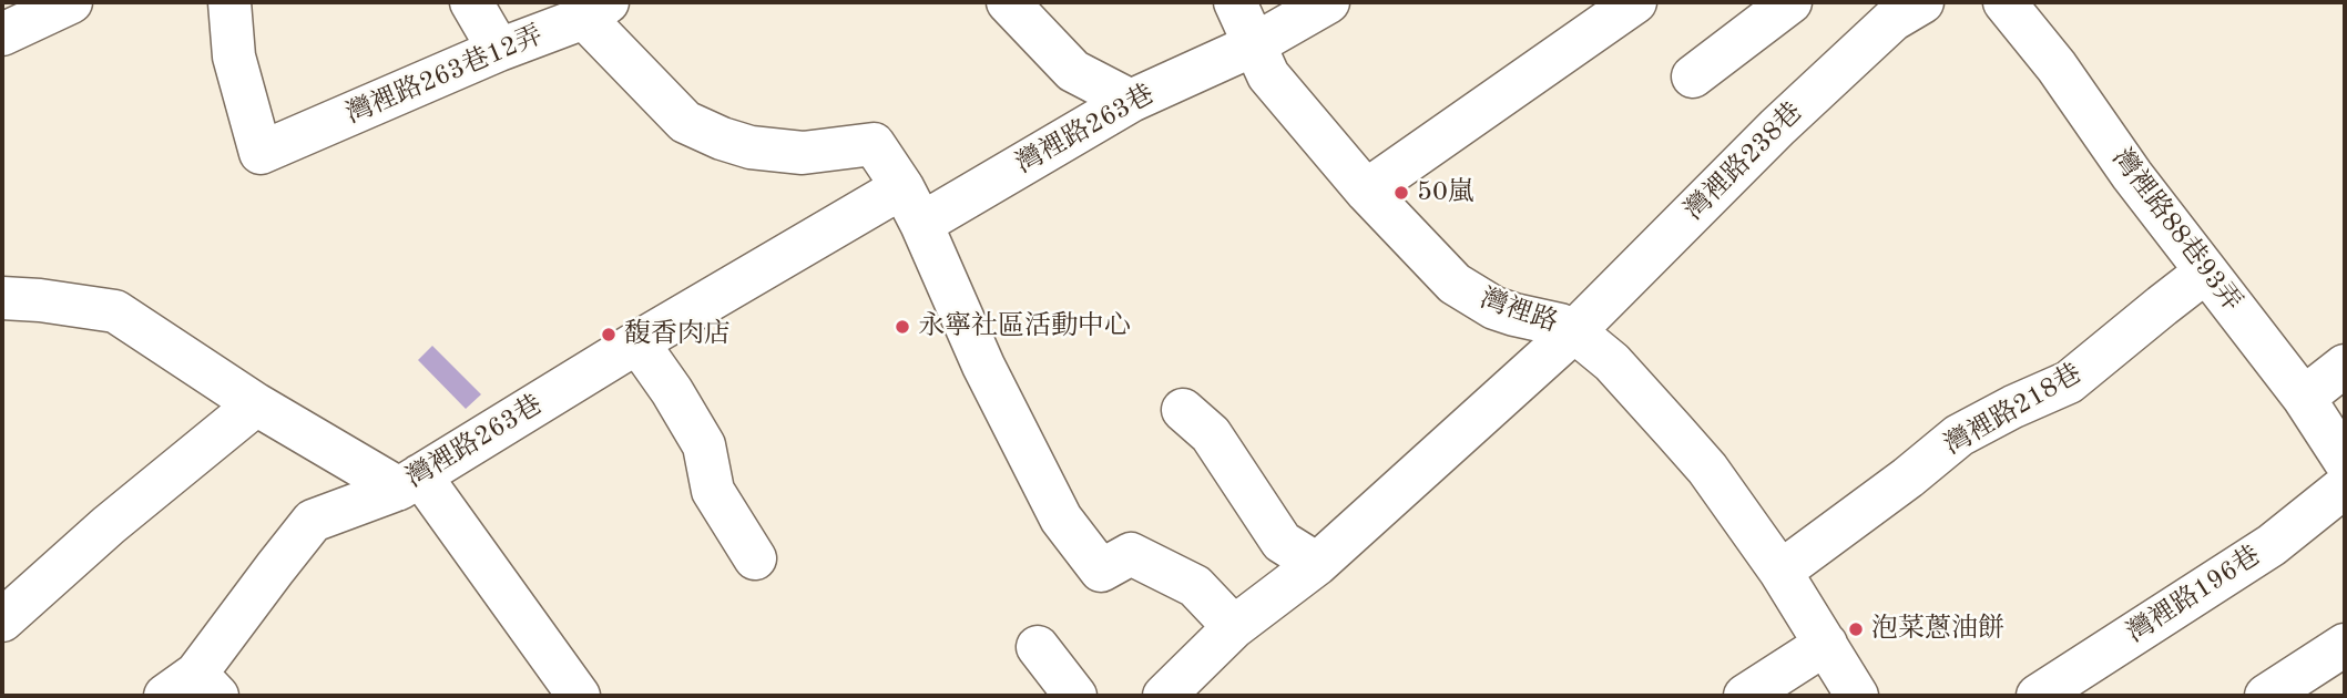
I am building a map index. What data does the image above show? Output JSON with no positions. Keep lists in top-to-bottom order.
{
  "streets": {
    "street": [
      "灣裡路263巷12弄",
      "灣裡路263巷",
      "灣裡路238巷",
      "灣裡路88巷93弄",
      "灣裡路",
      "灣裡路218巷",
      "灣裡路196巷"
    ]
  },
  "crossings": [
    ["灣裡路263巷12弄", "灣裡路263巷"],
    ["灣裡路263巷", "灣裡路"],
    ["灣裡路238巷", "灣裡路"],
    ["灣裡路88巷93弄", "灣裡路218巷"],
    ["灣裡路", "灣裡路218巷"]
  ],
  "places": [
    "50嵐",
    "永寧社區活動中心",
    "馥香肉店",
    "泡菜蔥油餅"
  ]
}
